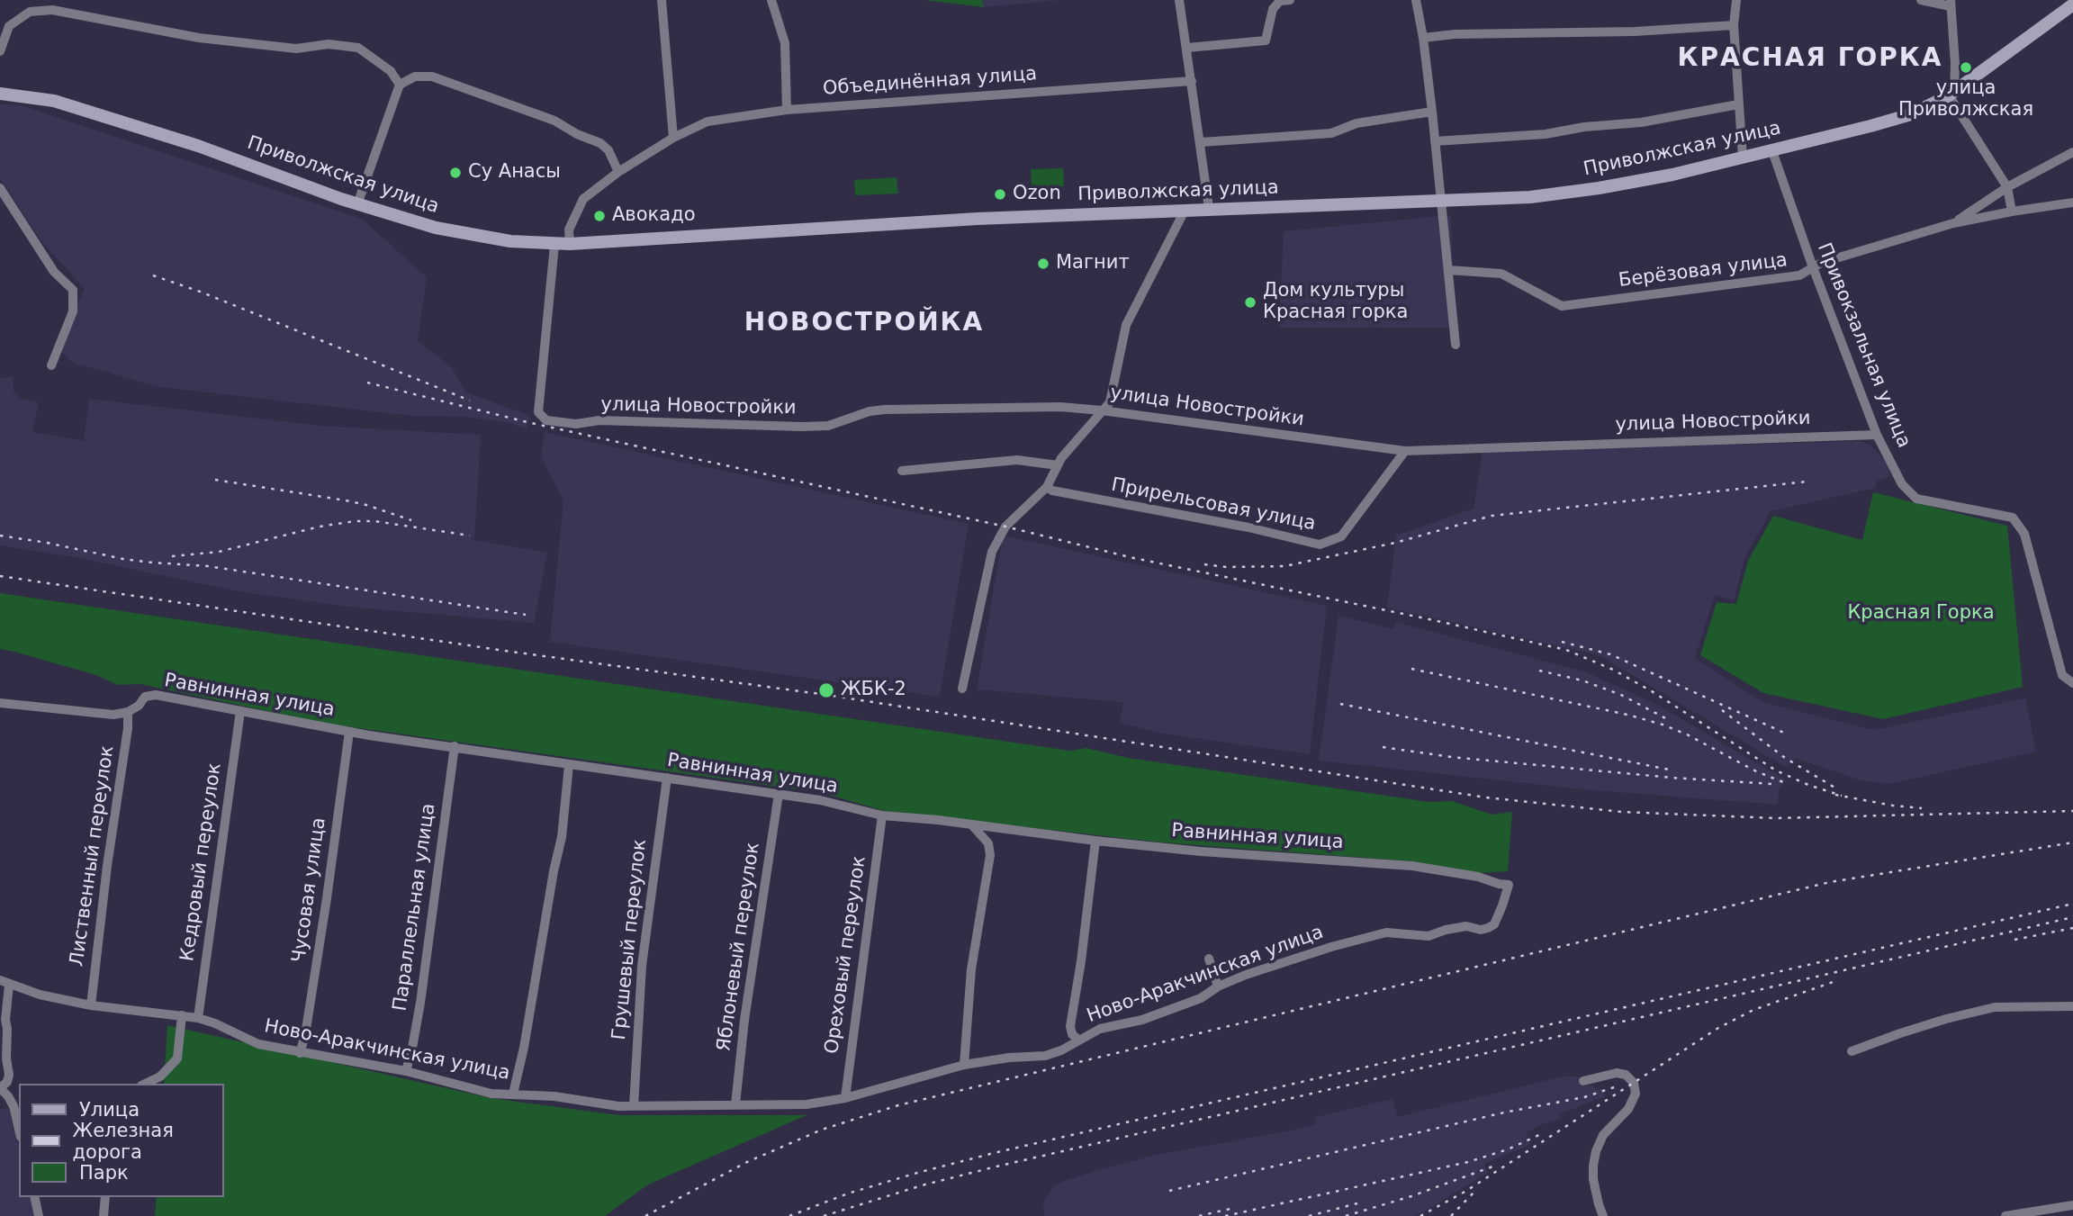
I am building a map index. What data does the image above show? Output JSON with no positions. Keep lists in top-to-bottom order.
{
  "streets": {
    "main road": ["Приволжская улица"],
    "street": [
      "Объединённая улица",
      "Берёзовая улица",
      "Привокзальная улица",
      "улица Новостройки",
      "Прирельсовая улица",
      "Равнинная улица",
      "Лиственный переулок",
      "Кедровый переулок",
      "Чусовая улица",
      "Параллельная улица",
      "Грушевый переулок",
      "Яблоневый переулок",
      "Ореховый переулок",
      "Ново-Аракчинская улица"
    ]
  },
  "crossings": [
    ["Объединённая улица", "Приволжская улица"],
    ["Приволжская улица", "Привокзальная улица"],
    ["Приволжская улица", "улица Новостройки"],
    ["Берёзовая улица", "Привокзальная улица"],
    ["Привокзальная улица", "улица Новостройки"],
    ["улица Новостройки", "Прирельсовая улица"],
    ["Равнинная улица", "Лиственный переулок"],
    ["Равнинная улица", "Кедровый переулок"],
    ["Равнинная улица", "Чусовая улица"],
    ["Равнинная улица", "Параллельная улица"],
    ["Равнинная улица", "Грушевый переулок"],
    ["Равнинная улица", "Яблоневый переулок"],
    ["Равнинная улица", "Ореховый переулок"],
    ["Равнинная улица", "Ново-Аракчинская улица"],
    ["Лиственный переулок", "Ново-Аракчинская улица"],
    ["Кедровый переулок", "Ново-Аракчинская улица"],
    ["Чусовая улица", "Ново-Аракчинская улица"],
    ["Параллельная улица", "Ново-Аракчинская улица"],
    ["Грушевый переулок", "Ново-Аракчинская улица"],
    ["Яблоневый переулок", "Ново-Аракчинская улица"],
    ["Ореховый переулок", "Ново-Аракчинская улица"]
  ],
  "districts": ["КРАСНАЯ ГОРКА", "НОВОСТРОЙКА"],
  "parks": ["Красная Горка"],
  "places": [
    "улица Приволжская",
    "Су Анасы",
    "Ozon",
    "Авокадо",
    "Магнит",
    "Дом культуры Красная горка",
    "ЖБК-2"
  ],
  "legend": ["Улица", "Железная дорога", "Парк"]
}
